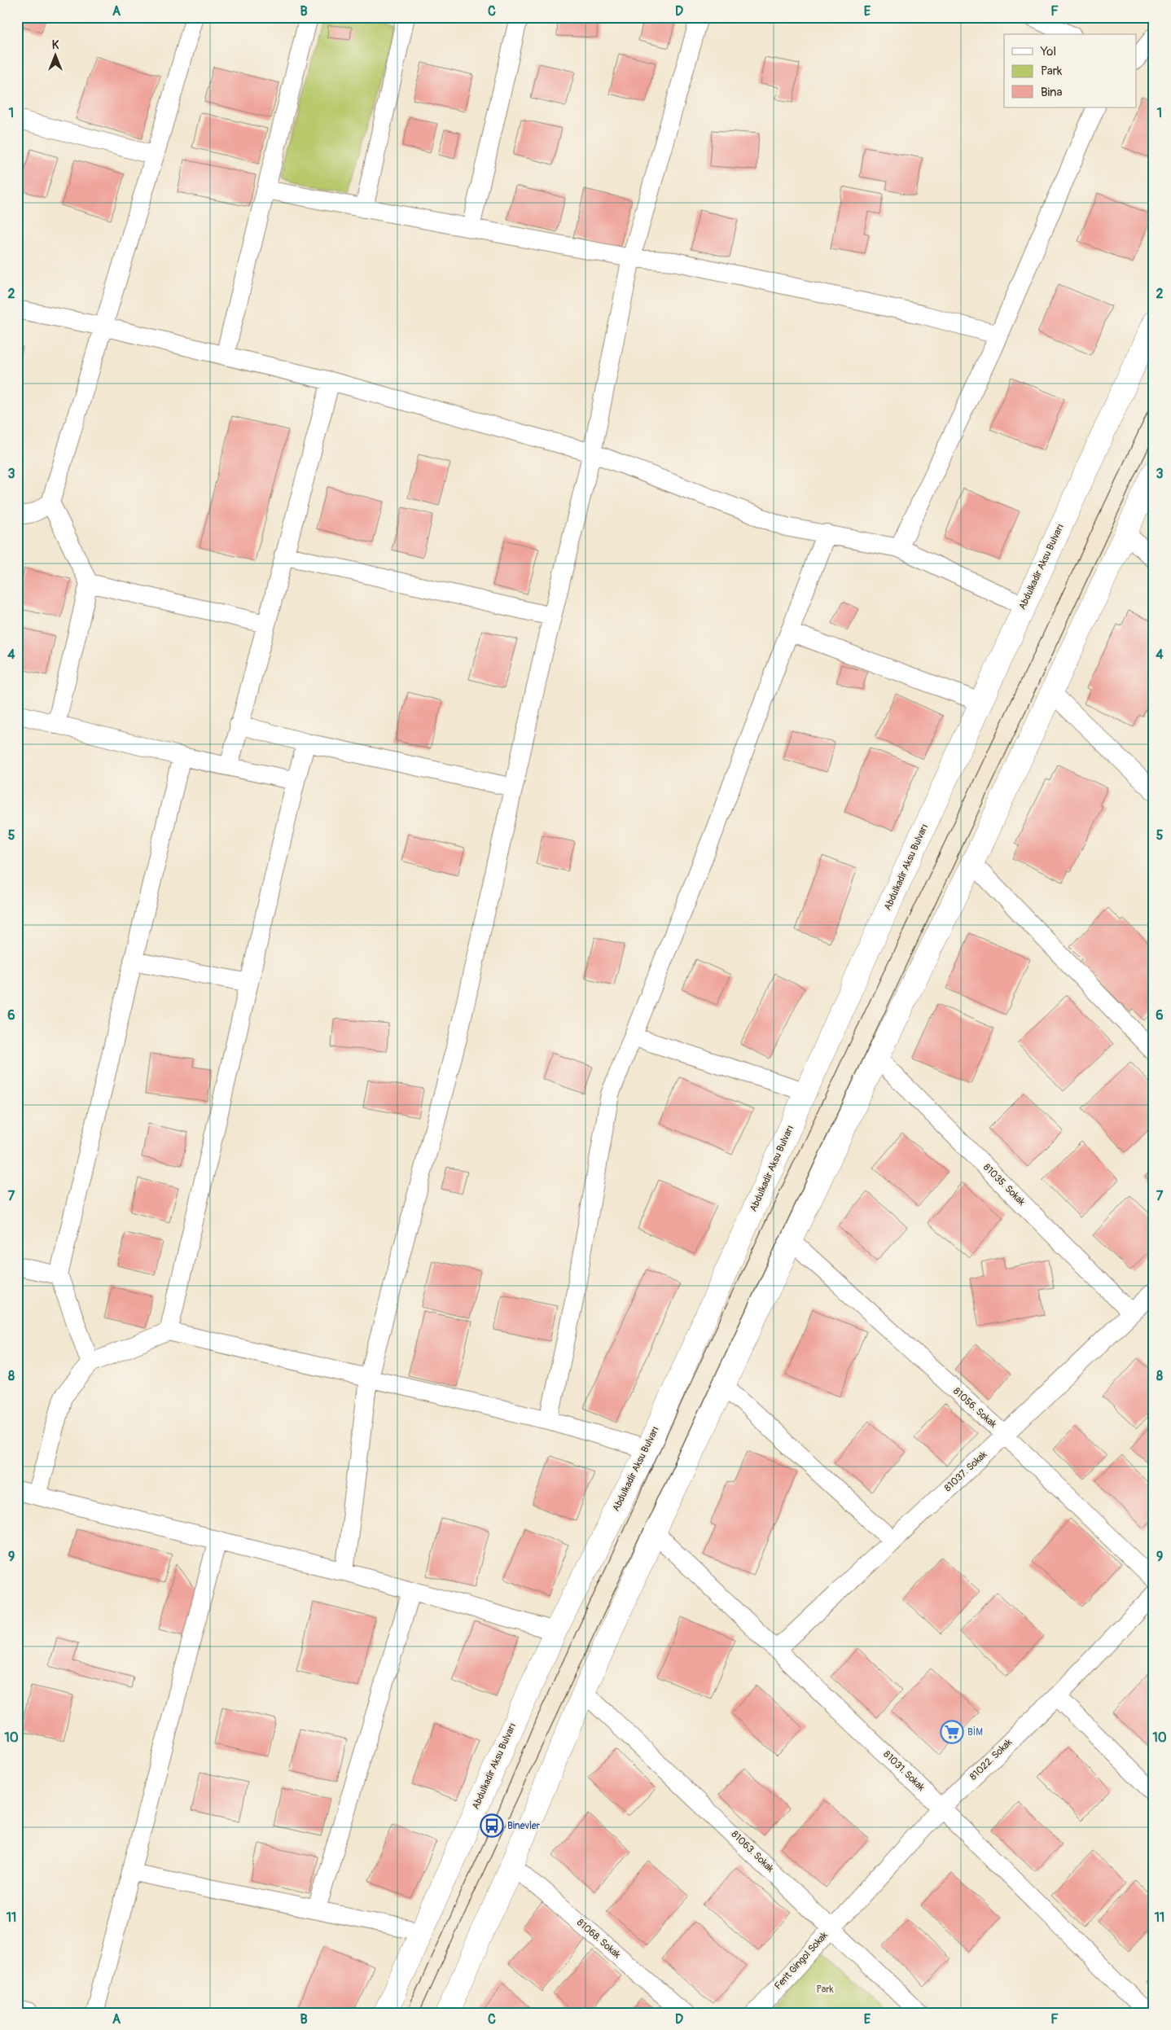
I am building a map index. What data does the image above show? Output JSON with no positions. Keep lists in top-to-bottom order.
{
  "streets": {
    "main road": ["Abdulkadir Aksu Bulvarı"],
    "street": [
      "81035. Sokak",
      "81056. Sokak",
      "81037. Sokak",
      "81022. Sokak",
      "81031. Sokak",
      "81063. Sokak",
      "81068. Sokak",
      "Ferit Gingol Sokak"
    ]
  },
  "crossings": [
    ["81035. Sokak", "81037. Sokak"],
    ["81056. Sokak", "81037. Sokak"],
    ["81037. Sokak", "81031. Sokak"],
    ["81022. Sokak", "81031. Sokak"],
    ["81022. Sokak", "81063. Sokak"],
    ["81022. Sokak", "Ferit Gingol Sokak"],
    ["81063. Sokak", "Ferit Gingol Sokak"]
  ],
  "parks": ["Park"],
  "places": {
    "supermarket": ["BİM"],
    "bus stop": ["Binevler"]
  },
  "legend": ["Yol", "Park", "Bina"],
  "north": "top",
  "grid": {
    "columns": [
      "A",
      "B",
      "C",
      "D",
      "E",
      "F"
    ],
    "rows": [
      "1",
      "2",
      "3",
      "4",
      "5",
      "6",
      "7",
      "8",
      "9",
      "10",
      "11"
    ]
  }
}
